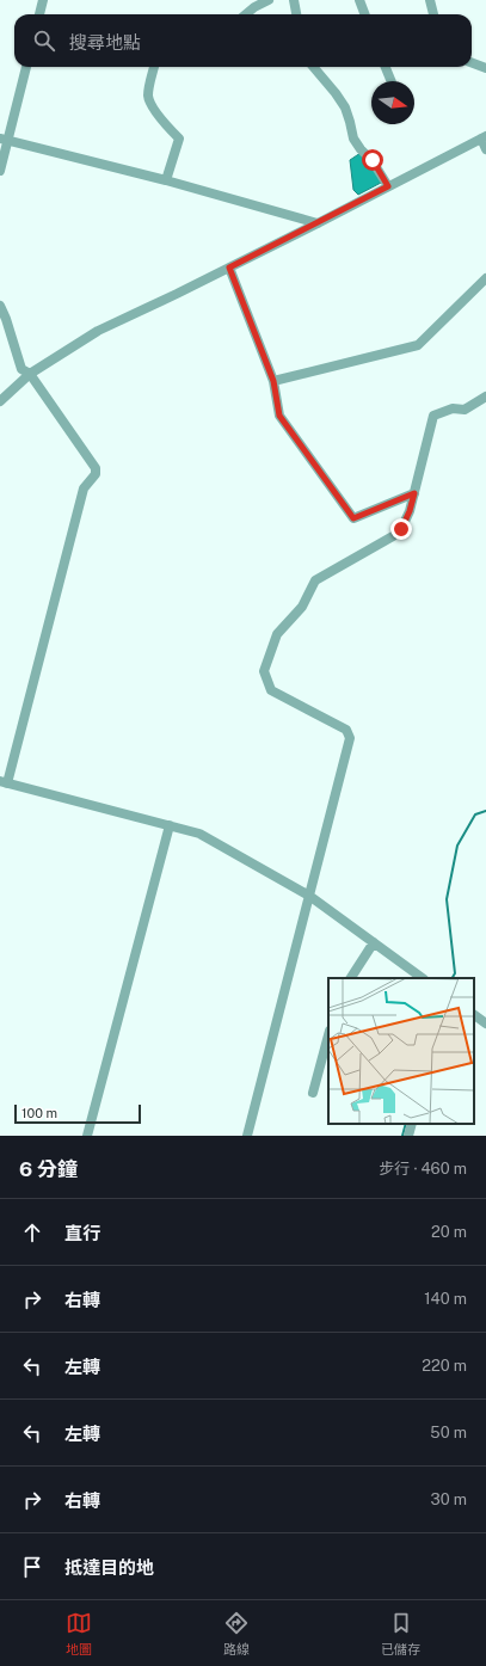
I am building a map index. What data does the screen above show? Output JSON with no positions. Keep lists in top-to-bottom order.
{
  "scale_bar": "100 m",
  "north": "right",
  "page": {
    "search": "搜尋地點",
    "scale": "100 m",
    "heading": ["6 分鐘", "步行 · 460 m"],
    "list": [
      ["直行", "20 m"],
      ["右轉", "140 m"],
      ["左轉", "220 m"],
      ["左轉", "50 m"],
      ["右轉", "30 m"],
      "抵達目的地"
    ],
    "nav": ["地圖", "路線", "已儲存"]
  }
}
